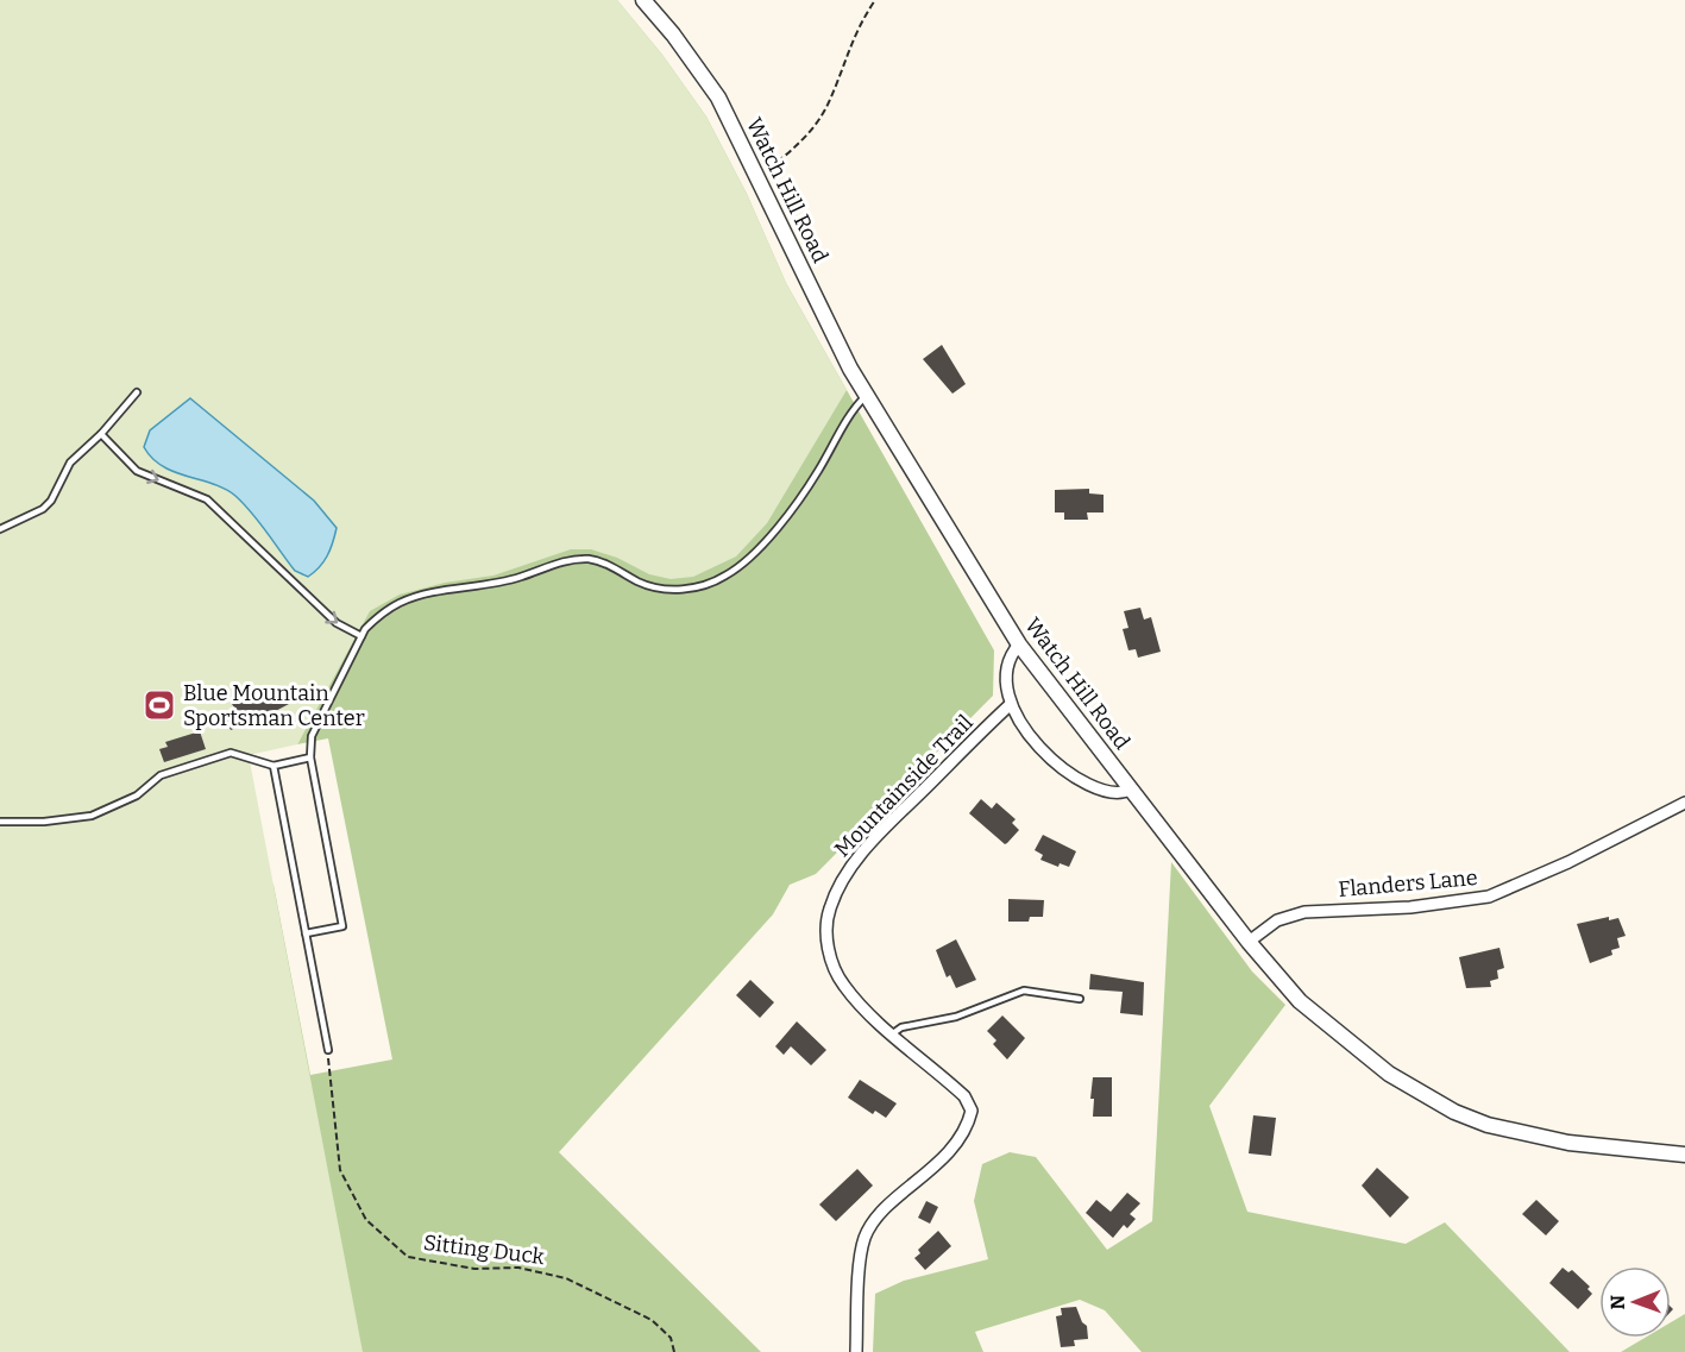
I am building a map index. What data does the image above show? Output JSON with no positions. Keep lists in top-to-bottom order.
{
  "streets": {
    "street": ["Watch Hill Road", "Mountainside Trail", "Flanders Lane"],
    "path": ["Sitting Duck"]
  },
  "crossings": [
    ["Watch Hill Road", "Flanders Lane"]
  ],
  "places": {
    "sports": ["Blue Mountain Sportsman Center"]
  },
  "north": "left"
}
